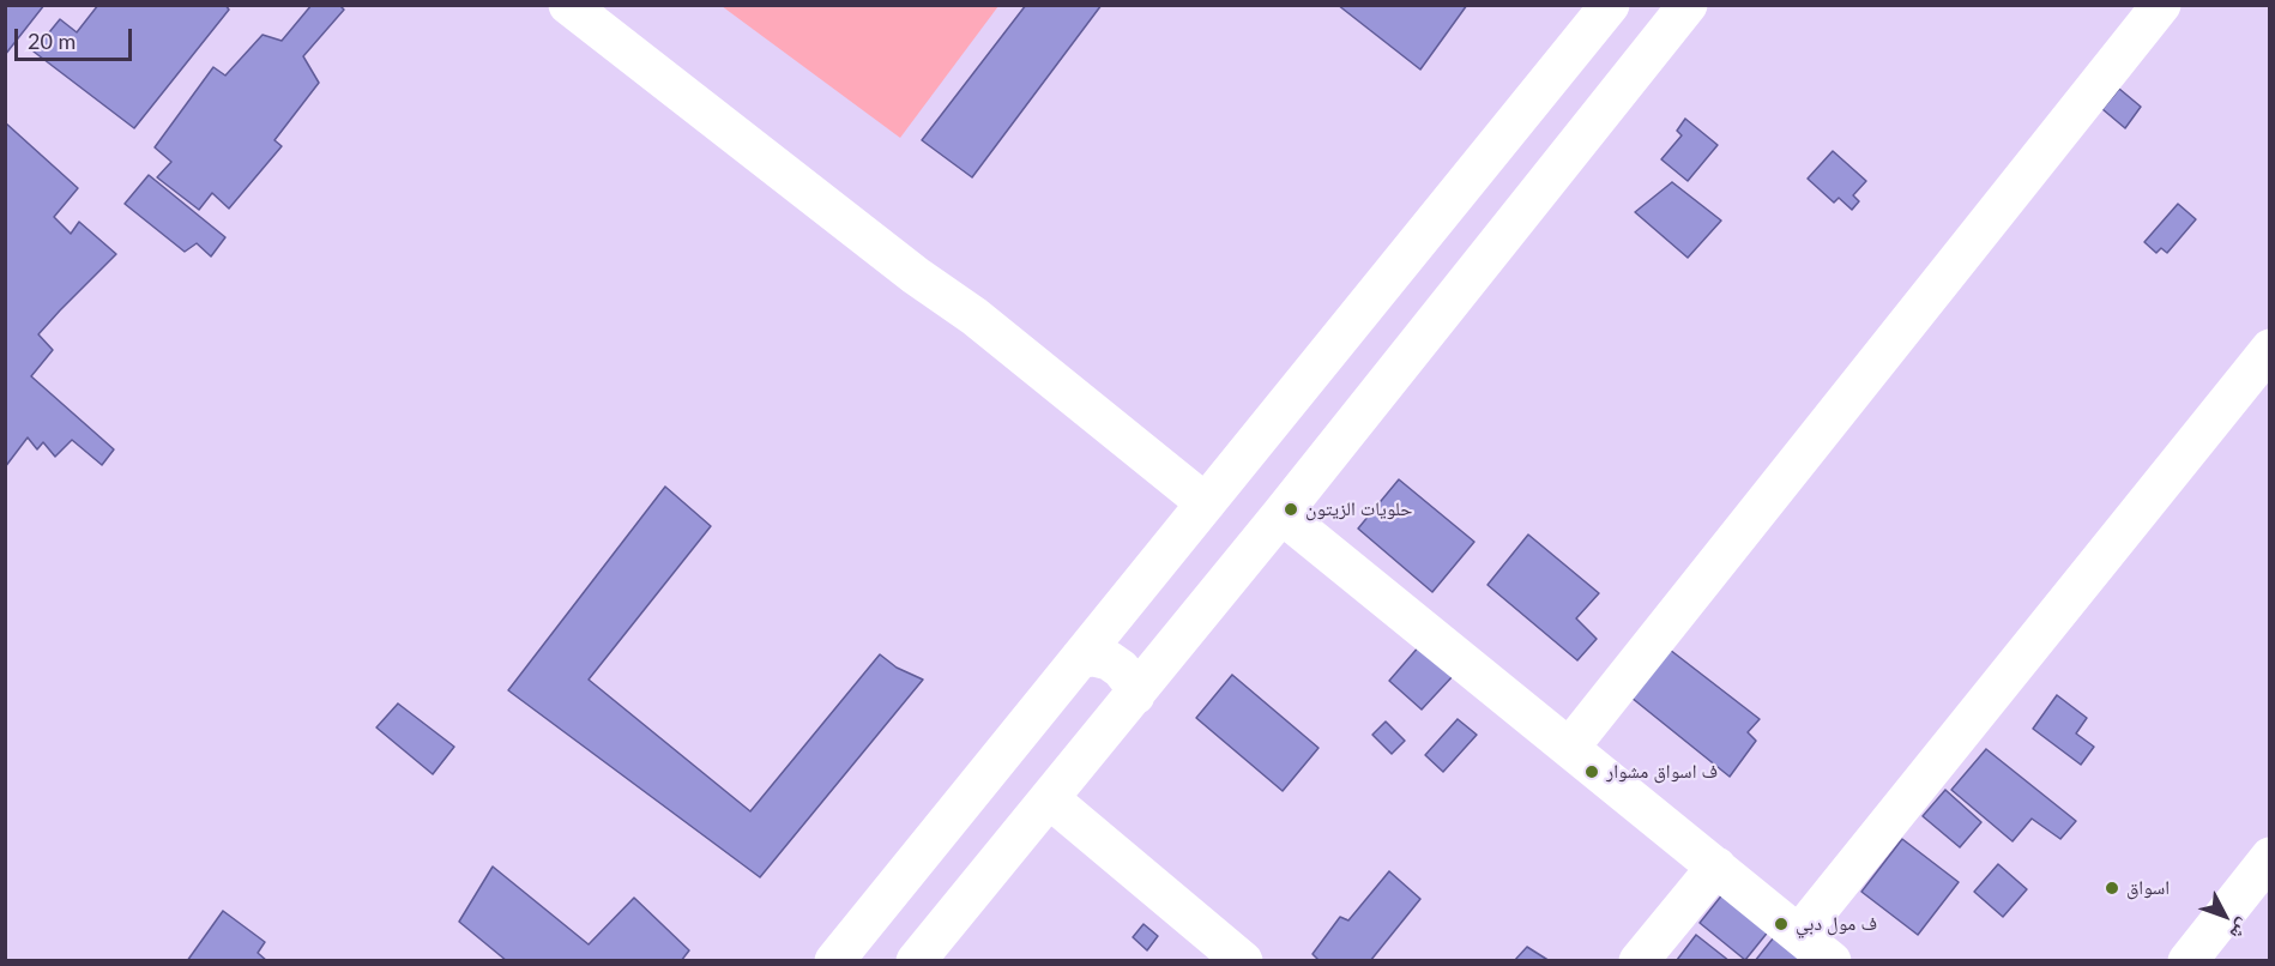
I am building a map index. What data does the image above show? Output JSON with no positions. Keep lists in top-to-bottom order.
{
  "places": [
    "حلويات الزيتون",
    "ف اسواق مشوار",
    "اسواق",
    "ف مول دبي"
  ],
  "scale_bar": "20 m",
  "north": "bottom right"
}
